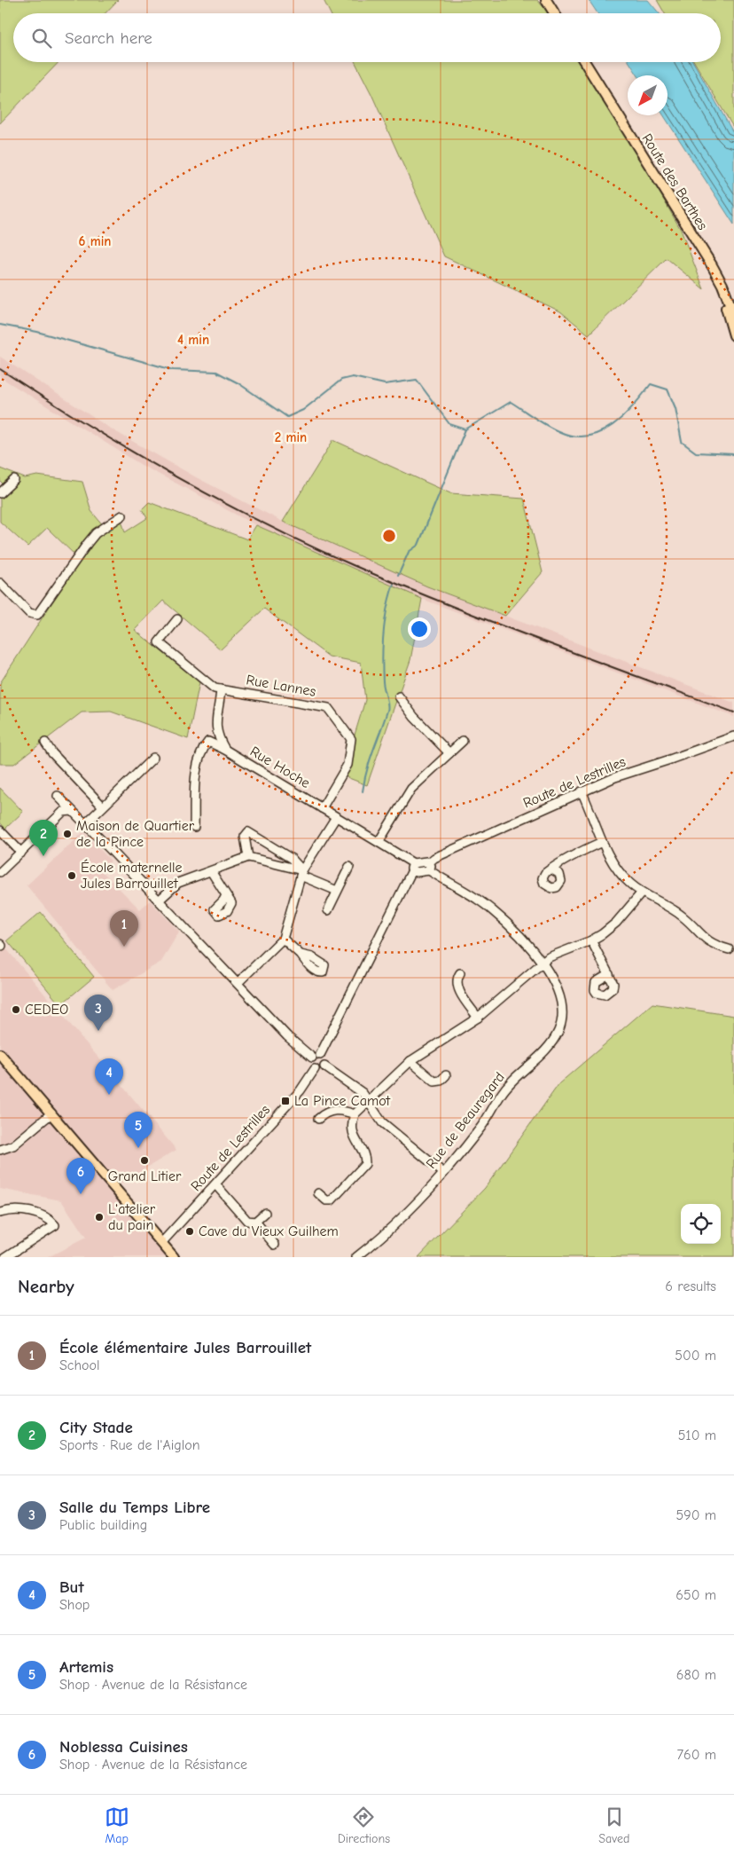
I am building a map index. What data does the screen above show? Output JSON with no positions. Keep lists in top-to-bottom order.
{
  "streets": {
    "main road": ["Route des Barthes"],
    "street": [
      "Rue Lannes",
      "Rue Hoche",
      "Route de Lestrilles",
      "Rue de Beauregard"
    ]
  },
  "crossings": [
    ["Rue Lannes", "Rue Hoche"],
    ["Route de Lestrilles", "Rue de Beauregard"]
  ],
  "places": {
    "other": [
      "Maison de Quartier de la Pince",
      "École maternelle Jules Barrouillet",
      "CEDEO",
      "Grand Litier",
      "L'atelier du pain",
      "Cave du Vieux Guilhem"
    ],
    "transit": ["La Pince Camot"]
  },
  "north": "bottom left",
  "page": {
    "search": "Search here",
    "pins": [
      "2",
      "1",
      "3",
      "4",
      "5",
      "6"
    ],
    "heading": ["Nearby", "6 results"],
    "list": [
      {
        "mark": "1",
        "name": "École élémentaire Jules Barrouillet",
        "note": "School",
        "value": "500 m"
      },
      {
        "mark": "2",
        "name": "City Stade",
        "note": "Sports · Rue de l'Aiglon",
        "value": "510 m"
      },
      {
        "mark": "3",
        "name": "Salle du Temps Libre",
        "note": "Public building",
        "value": "590 m"
      },
      {
        "mark": "4",
        "name": "But",
        "note": "Shop",
        "value": "650 m"
      },
      {
        "mark": "5",
        "name": "Artemis",
        "note": "Shop · Avenue de la Résistance",
        "value": "680 m"
      },
      {
        "mark": "6",
        "name": "Noblessa Cuisines",
        "note": "Shop · Avenue de la Résistance",
        "value": "760 m"
      }
    ],
    "nav": ["Map", "Directions", "Saved"]
  },
  "rings": ["6 min", "4 min", "2 min"]
}
